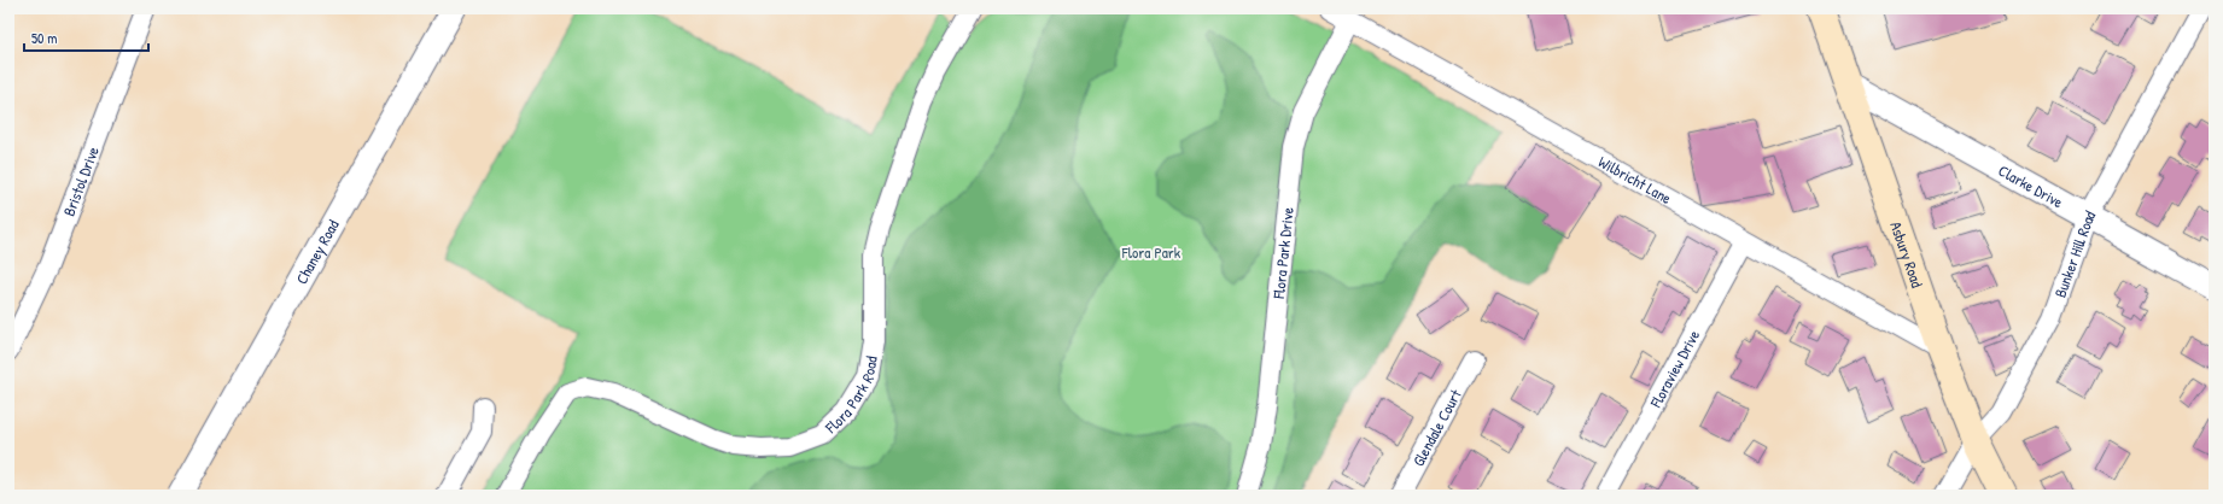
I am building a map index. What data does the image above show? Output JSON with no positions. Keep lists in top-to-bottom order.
{
  "streets": {
    "main road": ["Asbury Road"],
    "street": [
      "Wilbricht Lane",
      "Bristol Drive",
      "Clarke Drive",
      "Chaney Road",
      "Flora Park Drive",
      "Bunker Hill Road",
      "Floraview Drive",
      "Flora Park Road",
      "Glendale Court"
    ]
  },
  "crossings": [
    ["Wilbricht Lane", "Flora Park Drive"],
    ["Wilbricht Lane", "Asbury Road"],
    ["Wilbricht Lane", "Floraview Drive"],
    ["Clarke Drive", "Asbury Road"],
    ["Clarke Drive", "Bunker Hill Road"],
    ["Asbury Road", "Bunker Hill Road"]
  ],
  "parks": ["Flora Park"],
  "scale_bar": "50 m"
}
